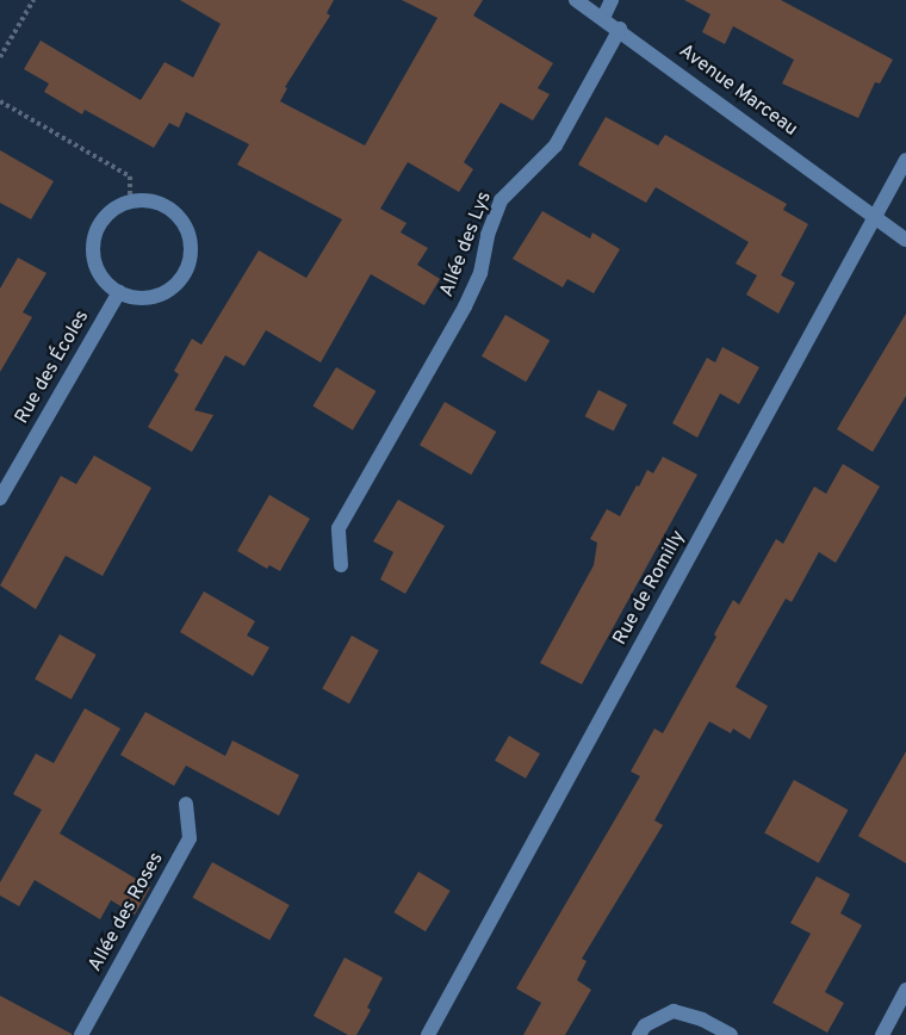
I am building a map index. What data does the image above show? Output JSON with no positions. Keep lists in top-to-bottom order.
{
  "streets": {
    "street": [
      "Avenue Marceau",
      "Allée des Lys",
      "Rue des Écoles",
      "Rue de Romilly",
      "Allée des Roses"
    ]
  },
  "crossings": [
    ["Avenue Marceau", "Allée des Lys"],
    ["Avenue Marceau", "Rue de Romilly"]
  ]
}
